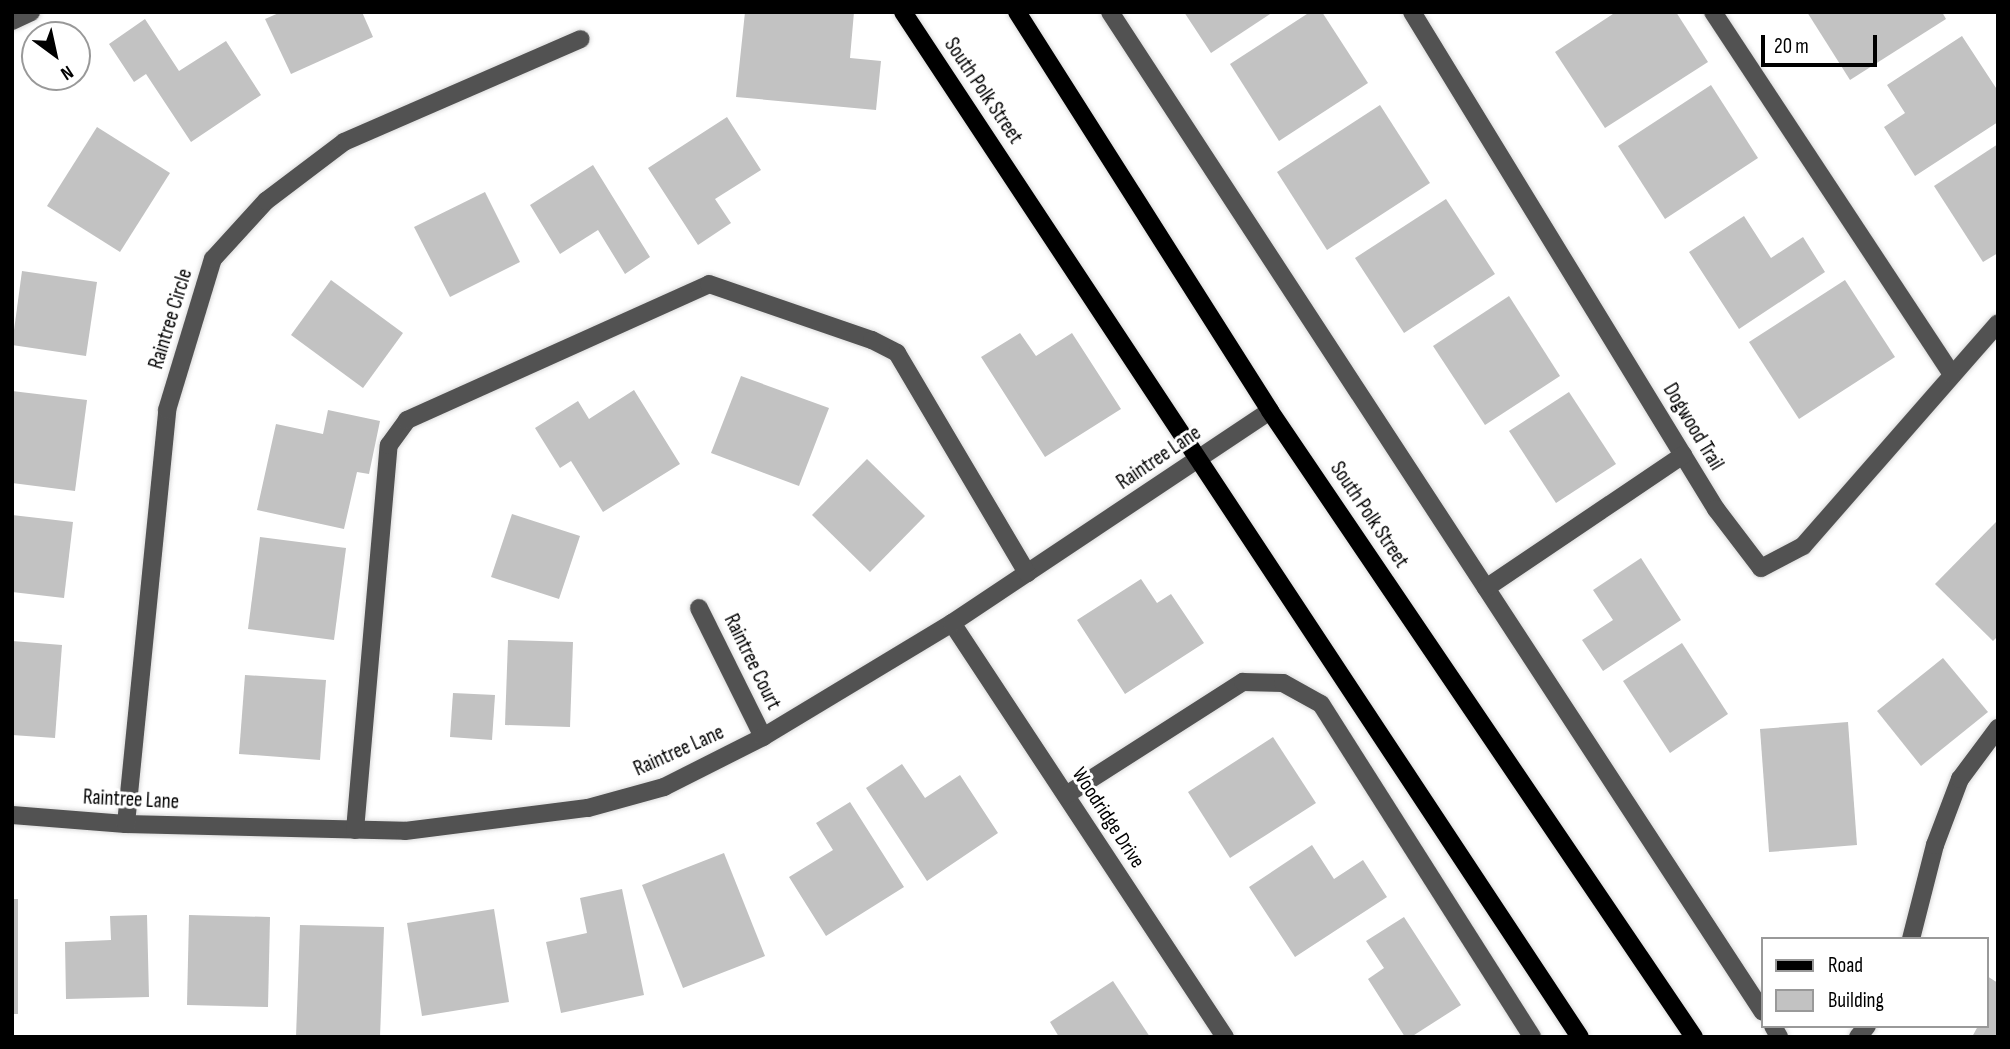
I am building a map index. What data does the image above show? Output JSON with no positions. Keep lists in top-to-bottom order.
{
  "streets": {
    "main road": ["South Polk Street"],
    "street": [
      "Raintree Circle",
      "Dogwood Trail",
      "Raintree Lane",
      "Raintree Court",
      "Woodridge Drive"
    ]
  },
  "crossings": [
    ["South Polk Street", "Raintree Lane"],
    ["Raintree Circle", "Raintree Lane"],
    ["Raintree Lane", "Raintree Court"],
    ["Raintree Lane", "Woodridge Drive"]
  ],
  "legend": ["Road", "Building"],
  "scale_bar": "20 m",
  "north": "bottom right"
}
